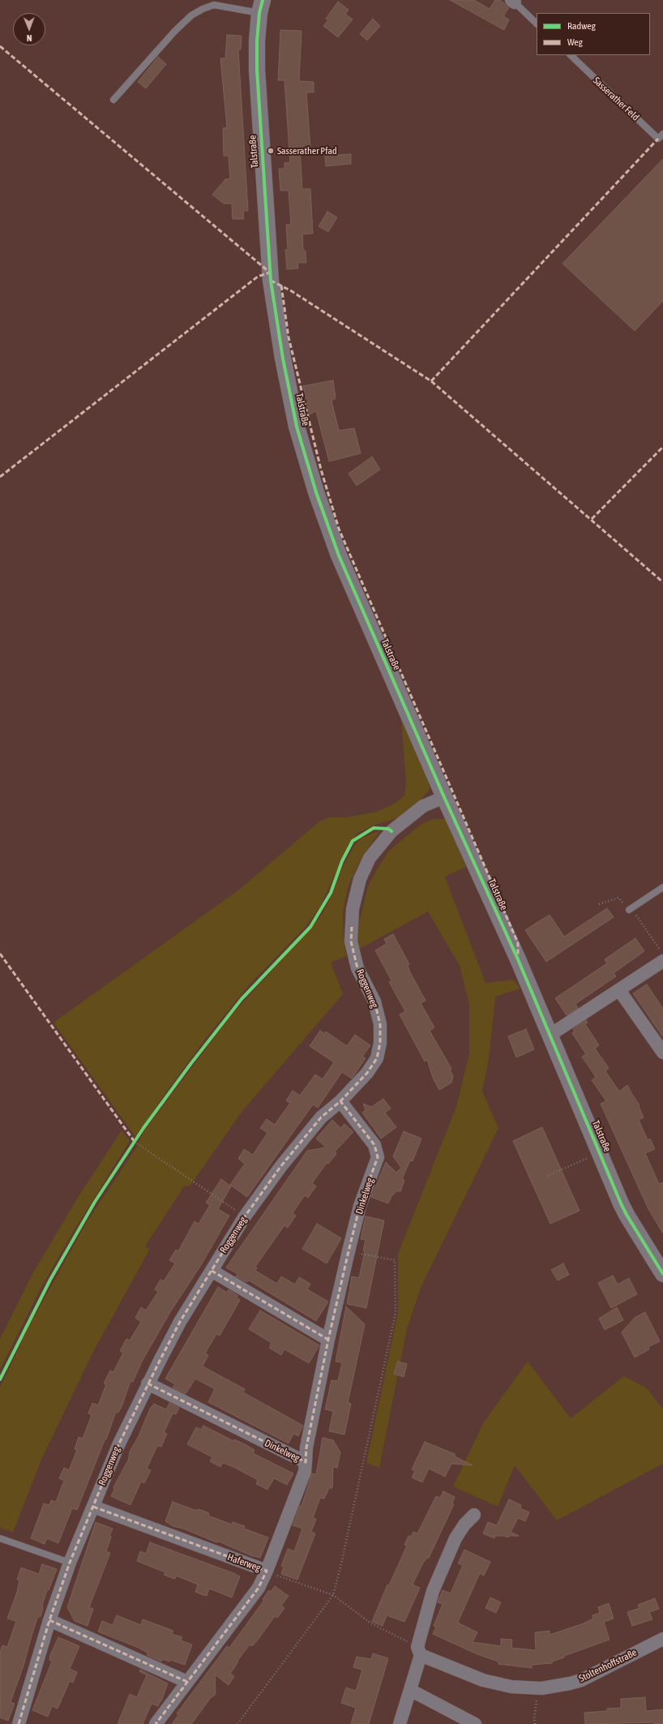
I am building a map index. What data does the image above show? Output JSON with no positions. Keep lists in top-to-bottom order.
{
  "streets": {
    "street": [
      "Talstraße",
      "Roggenweg",
      "Dinkelweg",
      "Haferweg",
      "Stoltenhoffstraße"
    ],
    "lane": ["Sasserather Feld"]
  },
  "crossings": [
    ["Talstraße", "Roggenweg"],
    ["Roggenweg", "Dinkelweg"],
    ["Roggenweg", "Haferweg"]
  ],
  "places": ["Sasserather Pfad"],
  "legend": ["Radweg", "Weg"],
  "north": "bottom"
}
